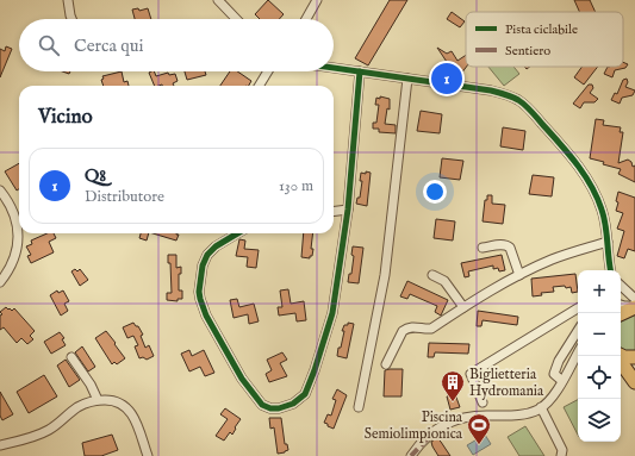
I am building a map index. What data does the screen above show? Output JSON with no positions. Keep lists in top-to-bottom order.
{
  "places": {
    "building": ["Biglietteria Hydromania"],
    "sports": ["Piscina Semiolimpionica"]
  },
  "legend": ["Pista ciclabile", "Sentiero"],
  "page": {
    "search": "Cerca qui",
    "pins": "1",
    "heading": "Vicino",
    "list": [
      {
        "mark": "1",
        "name": "Q8",
        "note": "Distributore",
        "value": "130 m"
      }
    ],
    "map_buttons": ["+", "−"]
  }
}
